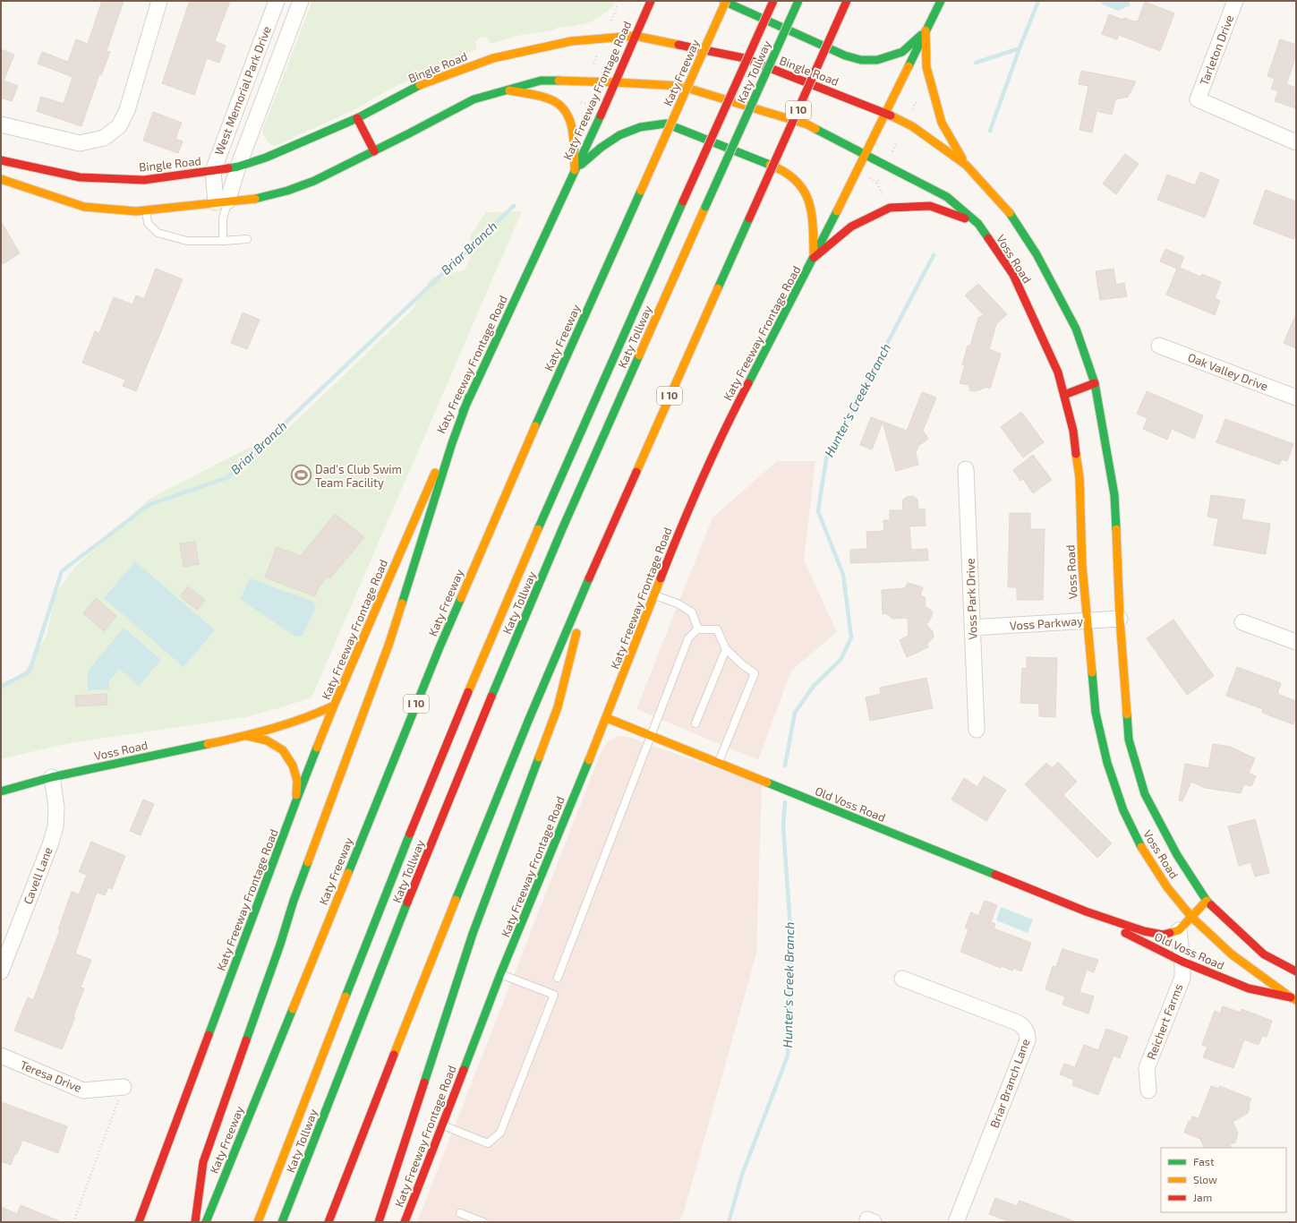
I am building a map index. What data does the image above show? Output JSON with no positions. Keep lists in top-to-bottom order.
{
  "streets": {
    "main road": [
      "Bingle Road",
      "Katy Tollway",
      "Katy Freeway",
      "Katy Freeway Frontage Road",
      "I 10",
      "Voss Road",
      "Old Voss Road"
    ],
    "street": [
      "Tarleton Drive",
      "West Memorial Park Drive",
      "Oak Valley Drive",
      "Voss Park Drive",
      "Voss Parkway",
      "Cavell Lane",
      "Reichert Farms",
      "Teresa Drive",
      "Briar Branch Lane"
    ]
  },
  "crossings": [
    ["Bingle Road", "West Memorial Park Drive"],
    ["Bingle Road", "Katy Freeway Frontage Road"],
    ["Bingle Road", "Voss Road"],
    ["Katy Freeway Frontage Road", "Voss Road"],
    ["Katy Freeway Frontage Road", "Old Voss Road"],
    ["Voss Road", "Voss Parkway"],
    ["Voss Road", "Old Voss Road"],
    ["Voss Road", "Cavell Lane"],
    ["Voss Park Drive", "Voss Parkway"],
    ["Old Voss Road", "Reichert Farms"]
  ],
  "water": ["Briar Branch", "Hunter's Creek Branch"],
  "places": {
    "sports": ["Dad's Club Swim Team Facility"]
  },
  "legend": ["Fast", "Slow", "Jam"]
}
